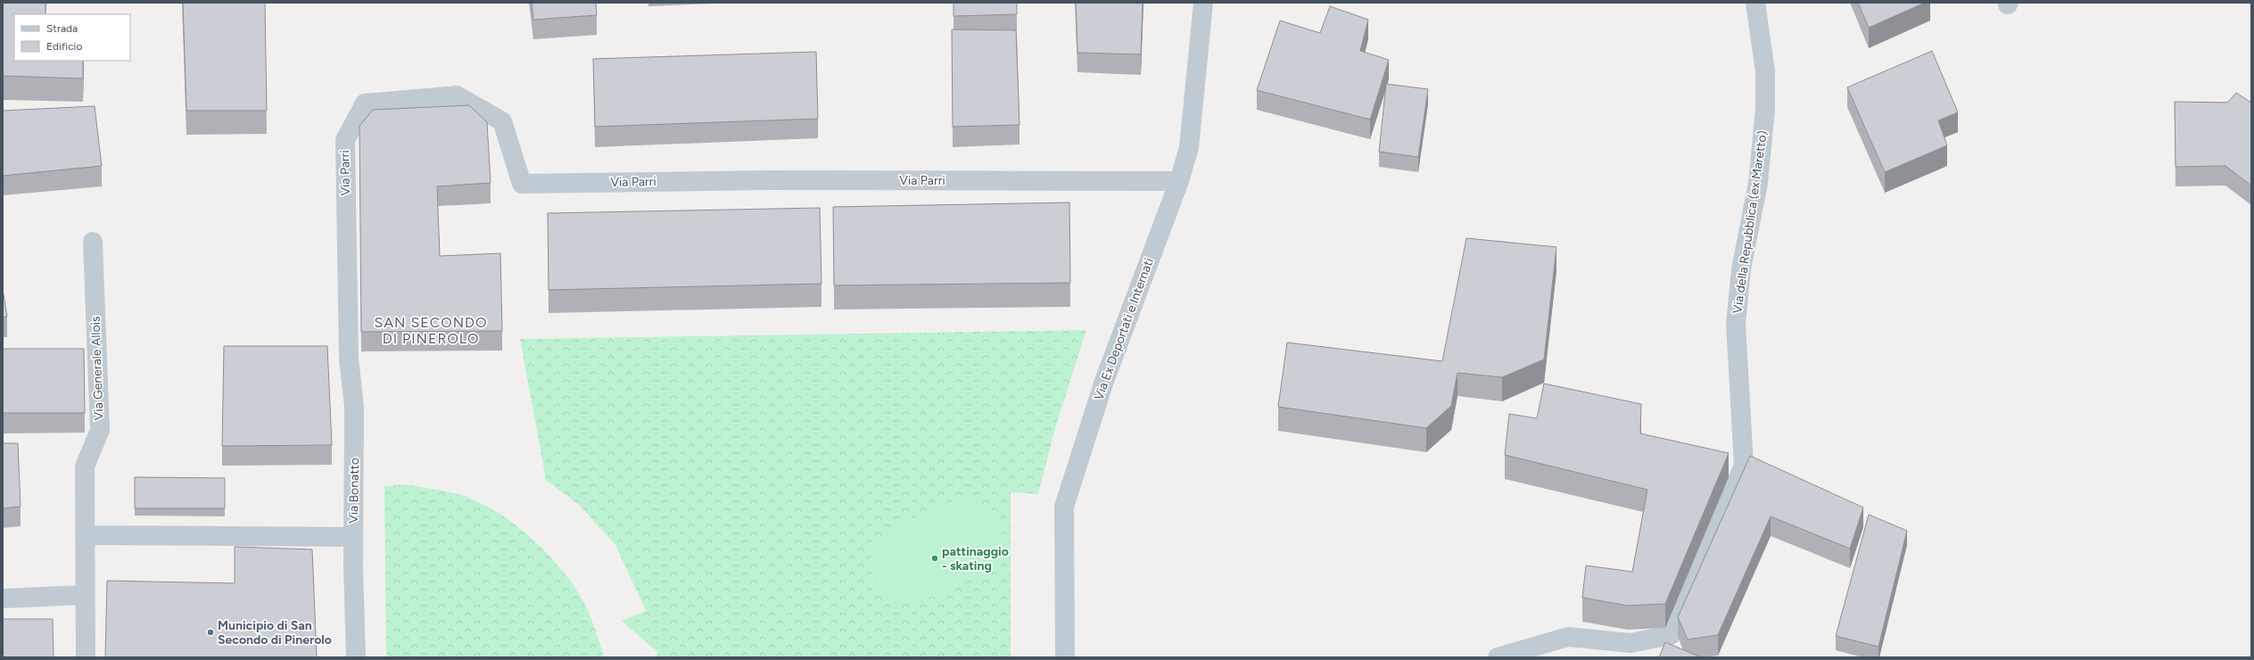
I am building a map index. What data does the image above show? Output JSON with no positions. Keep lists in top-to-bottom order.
{
  "streets": {
    "street": [
      "Via Parri",
      "Via della Repubblica (ex Maretto)",
      "Via Ex Deportati e Internati",
      "Via Generale Allois",
      "Via Bonatto"
    ]
  },
  "crossings": [
    ["Via Parri", "Via Ex Deportati e Internati"],
    ["Via Parri", "Via Bonatto"]
  ],
  "districts": ["SAN SECONDO DI PINEROLO"],
  "places": ["pattinaggio - skating", "Municipio di San Secondo di Pinerolo"],
  "legend": ["Strada", "Edificio"]
}
